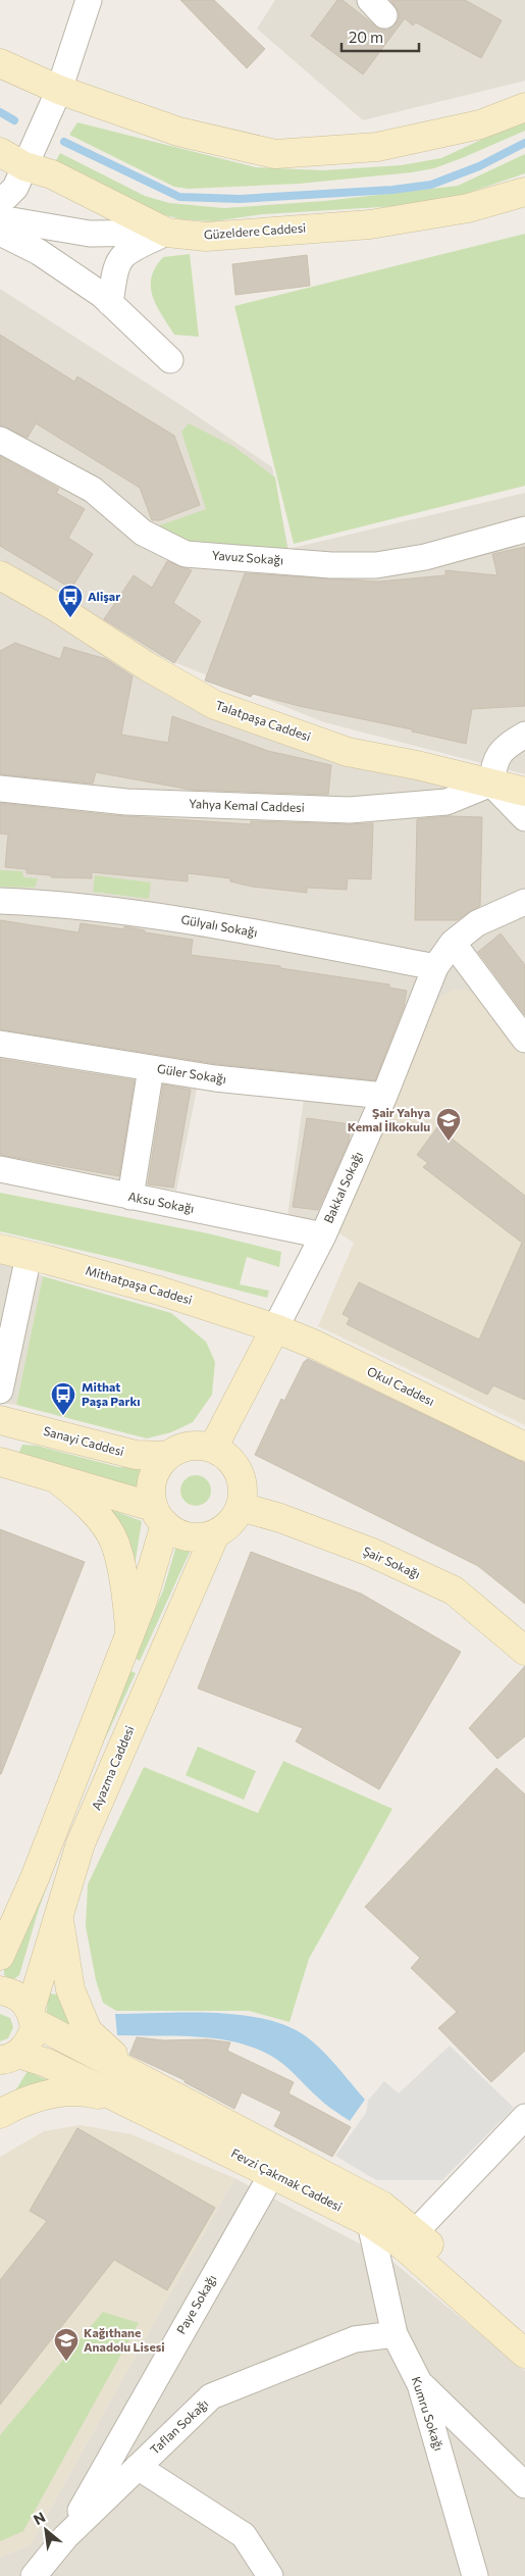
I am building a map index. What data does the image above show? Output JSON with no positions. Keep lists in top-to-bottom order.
{
  "streets": {
    "main road": [
      "Güzeldere Caddesi",
      "Talatpaşa Caddesi",
      "Bakkal Sokağı",
      "Mithatpaşa Caddesi",
      "Okul Caddesı",
      "Sanayi Caddesi",
      "Şair Sokağı",
      "Ayazma Caddesi",
      "Fevzi Çakmak Caddesi"
    ],
    "street": [
      "Yavuz Sokağı",
      "Yahya Kemal Caddesi",
      "Gülyalı Sokağı",
      "Güler Sokağı",
      "Aksu Sokağı",
      "Paye Sokağı",
      "Kumru Sokağı",
      "Taflan Sokağı"
    ]
  },
  "crossings": [
    ["Talatpaşa Caddesi", "Yahya Kemal Caddesi"],
    ["Gülyalı Sokağı", "Bakkal Sokağı"],
    ["Güler Sokağı", "Bakkal Sokağı"],
    ["Bakkal Sokağı", "Aksu Sokağı"],
    ["Bakkal Sokağı", "Mithatpaşa Caddesi"],
    ["Bakkal Sokağı", "Okul Caddesı"],
    ["Bakkal Sokağı", "Sanayi Caddesi"],
    ["Bakkal Sokağı", "Şair Sokağı"],
    ["Bakkal Sokağı", "Ayazma Caddesi"],
    ["Mithatpaşa Caddesi", "Okul Caddesı"],
    ["Sanayi Caddesi", "Şair Sokağı"],
    ["Sanayi Caddesi", "Ayazma Caddesi"],
    ["Şair Sokağı", "Ayazma Caddesi"],
    ["Ayazma Caddesi", "Fevzi Çakmak Caddesi"],
    ["Fevzi Çakmak Caddesi", "Paye Sokağı"],
    ["Fevzi Çakmak Caddesi", "Kumru Sokağı"],
    ["Paye Sokağı", "Taflan Sokağı"],
    ["Kumru Sokağı", "Taflan Sokağı"]
  ],
  "places": {
    "bus stop": ["Alişar", "Mithat Paşa Parkı"],
    "school or university": ["Şair Yahya Kemal İlkokulu", "Kağıthane Anadolu Lisesi"]
  },
  "scale_bar": "20 m",
  "north": "top left"
}
